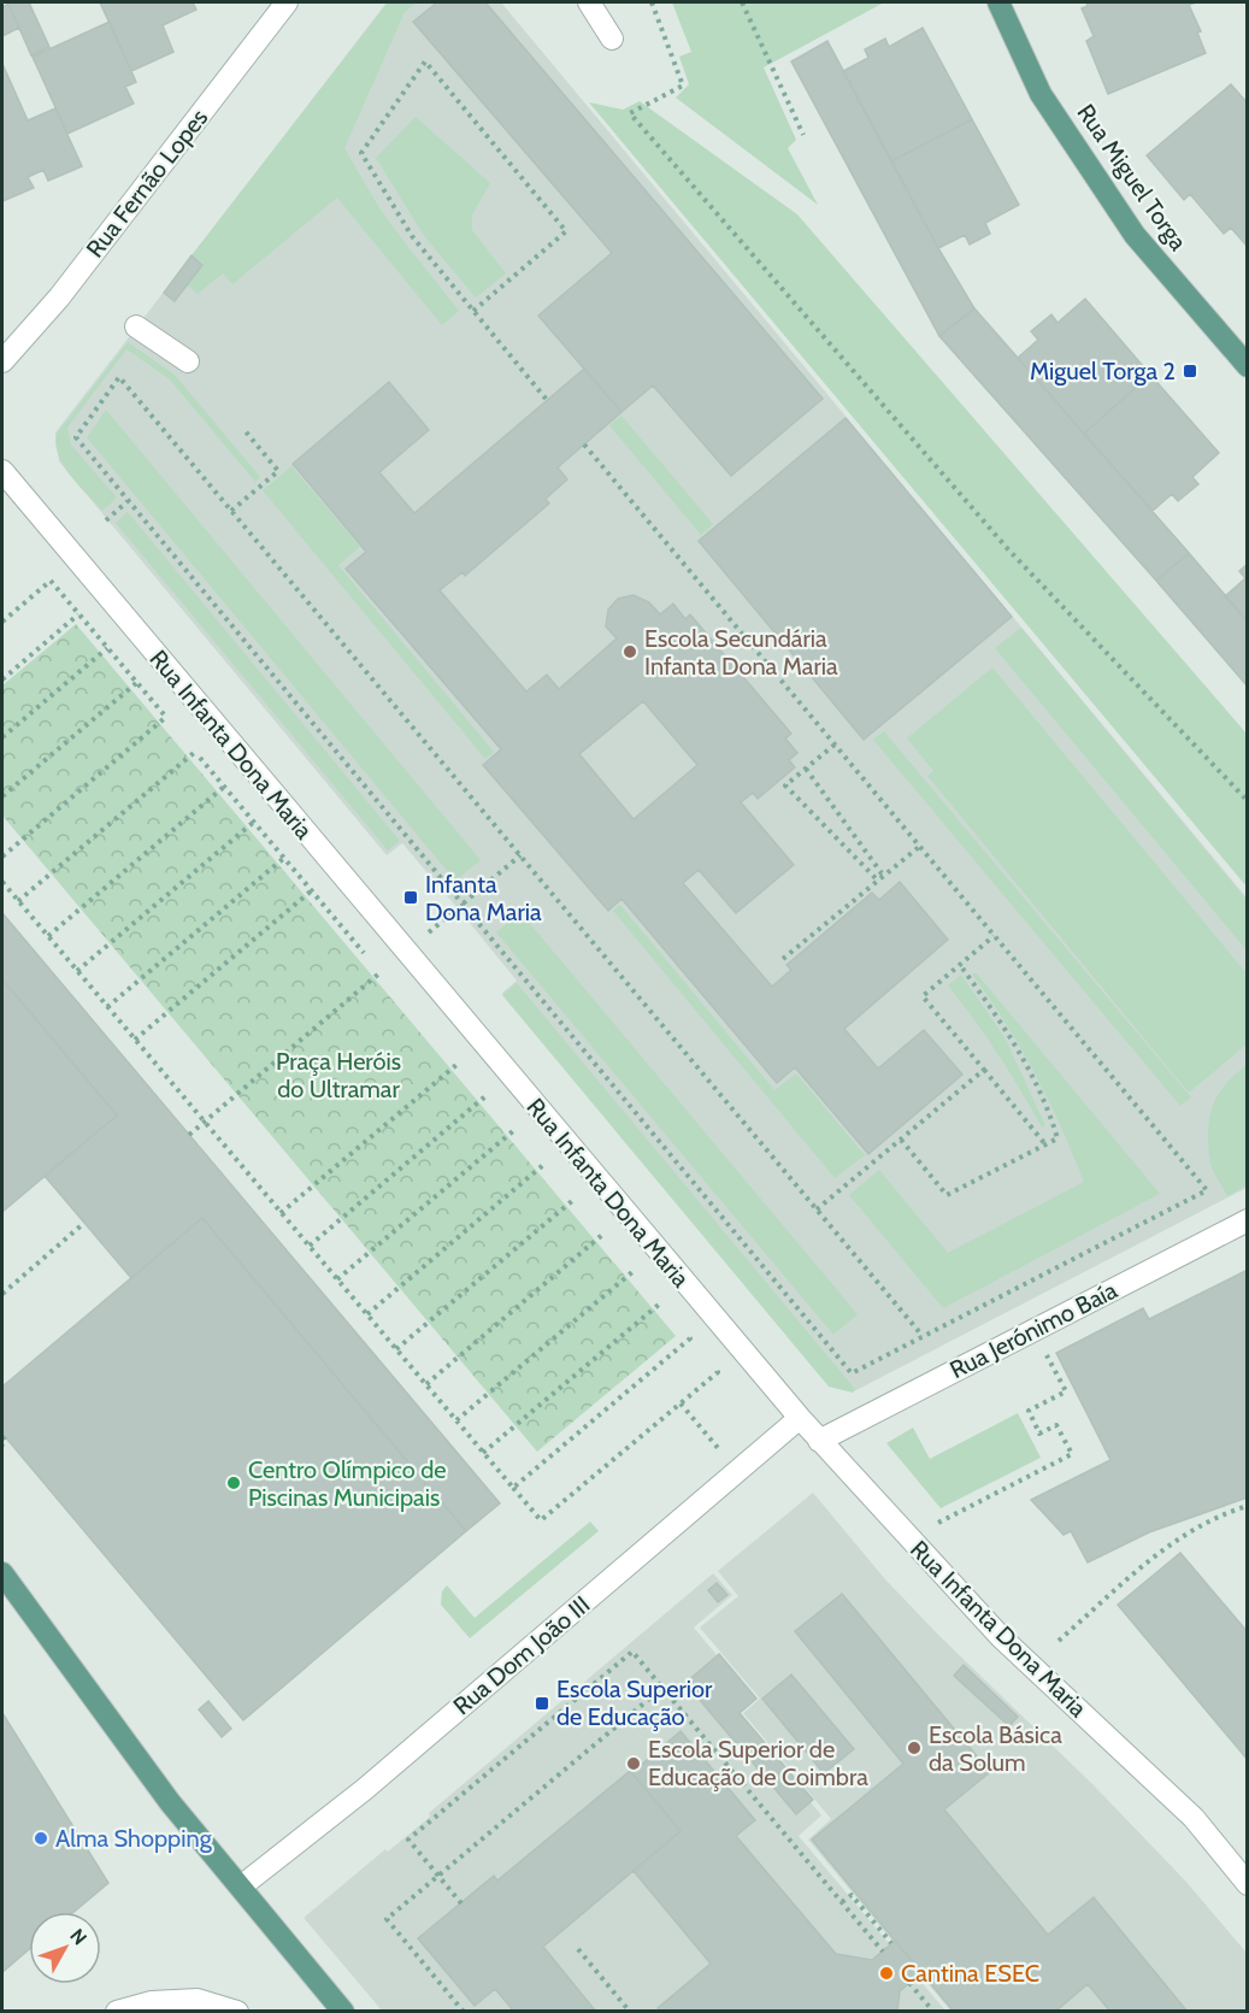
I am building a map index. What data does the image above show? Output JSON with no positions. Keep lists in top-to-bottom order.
{
  "streets": {
    "main road": ["Rua Miguel Torga"],
    "street": [
      "Rua Fernão Lopes",
      "Rua Infanta Dona Maria",
      "Rua Jerónimo Baía",
      "Rua Dom João III"
    ]
  },
  "crossings": [
    ["Rua Infanta Dona Maria", "Rua Jerónimo Baía"],
    ["Rua Infanta Dona Maria", "Rua Dom João III"]
  ],
  "parks": ["Praça Heróis do Ultramar"],
  "places": {
    "transit": ["Miguel Torga 2", "Infanta Dona Maria", "Escola Superior de Educação"],
    "other": [
      "Escola Secundária Infanta Dona Maria",
      "Centro Olímpico de Piscinas Municipais",
      "Escola Básica da Solum",
      "Escola Superior de Educação de Coimbra",
      "Alma Shopping",
      "Cantina ESEC"
    ]
  },
  "north": "top right"
}
